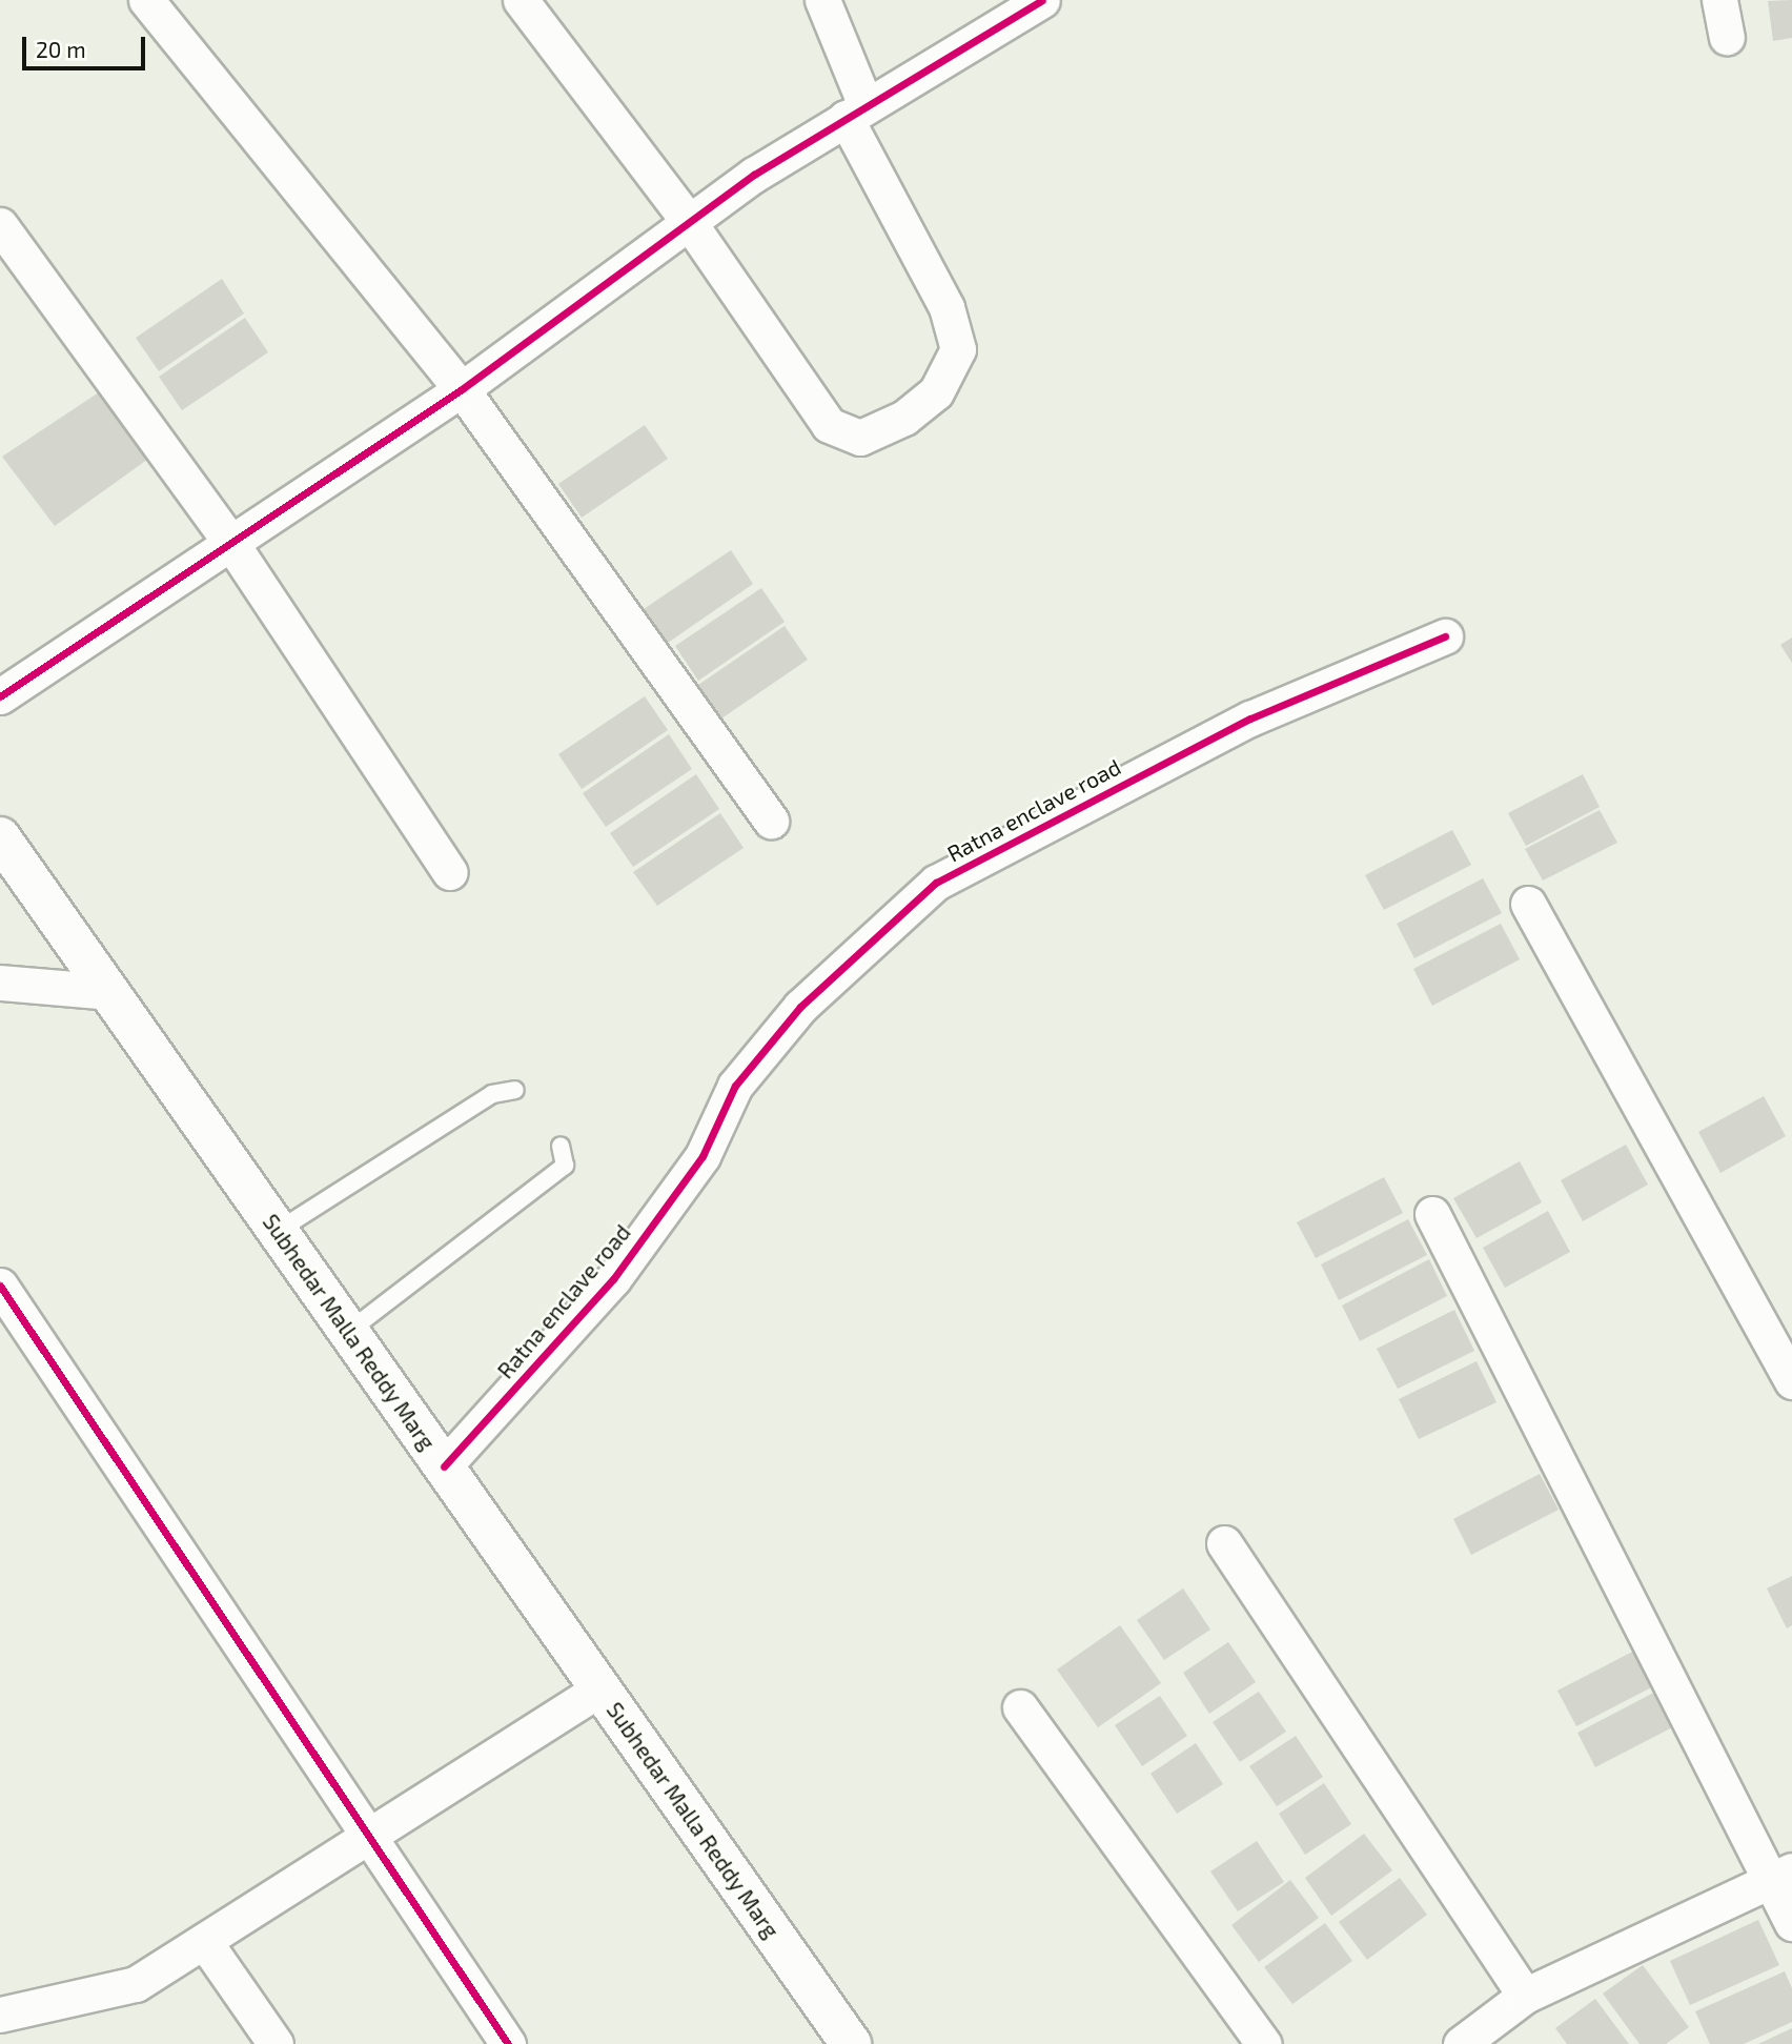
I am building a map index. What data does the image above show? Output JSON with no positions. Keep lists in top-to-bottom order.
{
  "streets": {
    "main road": ["Subhedar Malla Reddy Marg"],
    "street": ["Ratna enclave road"]
  },
  "crossings": [
    ["Ratna enclave road", "Subhedar Malla Reddy Marg"]
  ],
  "scale_bar": "20 m"
}
